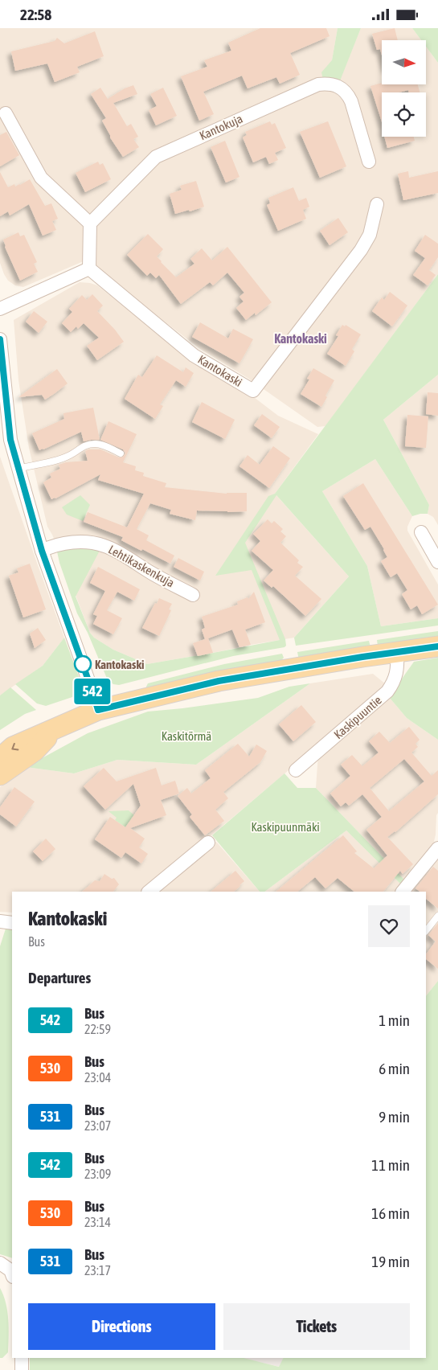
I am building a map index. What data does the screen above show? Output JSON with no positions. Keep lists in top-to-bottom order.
{
  "streets": {
    "street": [
      "Kantokuja",
      "Kantokaski",
      "Lehtikaskenkuja",
      "Kaskipuuntie"
    ]
  },
  "districts": ["Kantokaski"],
  "parks": ["Kaskitörmä", "Kaskipuunmäki"],
  "places": ["Kantokaski"],
  "lines": ["bus line 542"],
  "north": "right",
  "page": {
    "status": "22:58",
    "on_map": "542",
    "heading": [
      ["Kantokaski", "Bus"],
      "Departures"
    ],
    "list": [
      {
        "mark": "542",
        "name": "Bus",
        "note": "22:59",
        "value": "1 min"
      },
      {
        "mark": "530",
        "name": "Bus",
        "note": "23:04",
        "value": "6 min"
      },
      {
        "mark": "531",
        "name": "Bus",
        "note": "23:07",
        "value": "9 min"
      },
      {
        "mark": "542",
        "name": "Bus",
        "note": "23:09",
        "value": "11 min"
      },
      {
        "mark": "530",
        "name": "Bus",
        "note": "23:14",
        "value": "16 min"
      },
      {
        "mark": "531",
        "name": "Bus",
        "note": "23:17",
        "value": "19 min"
      }
    ],
    "buttons": ["Directions", "Tickets"]
  }
}
